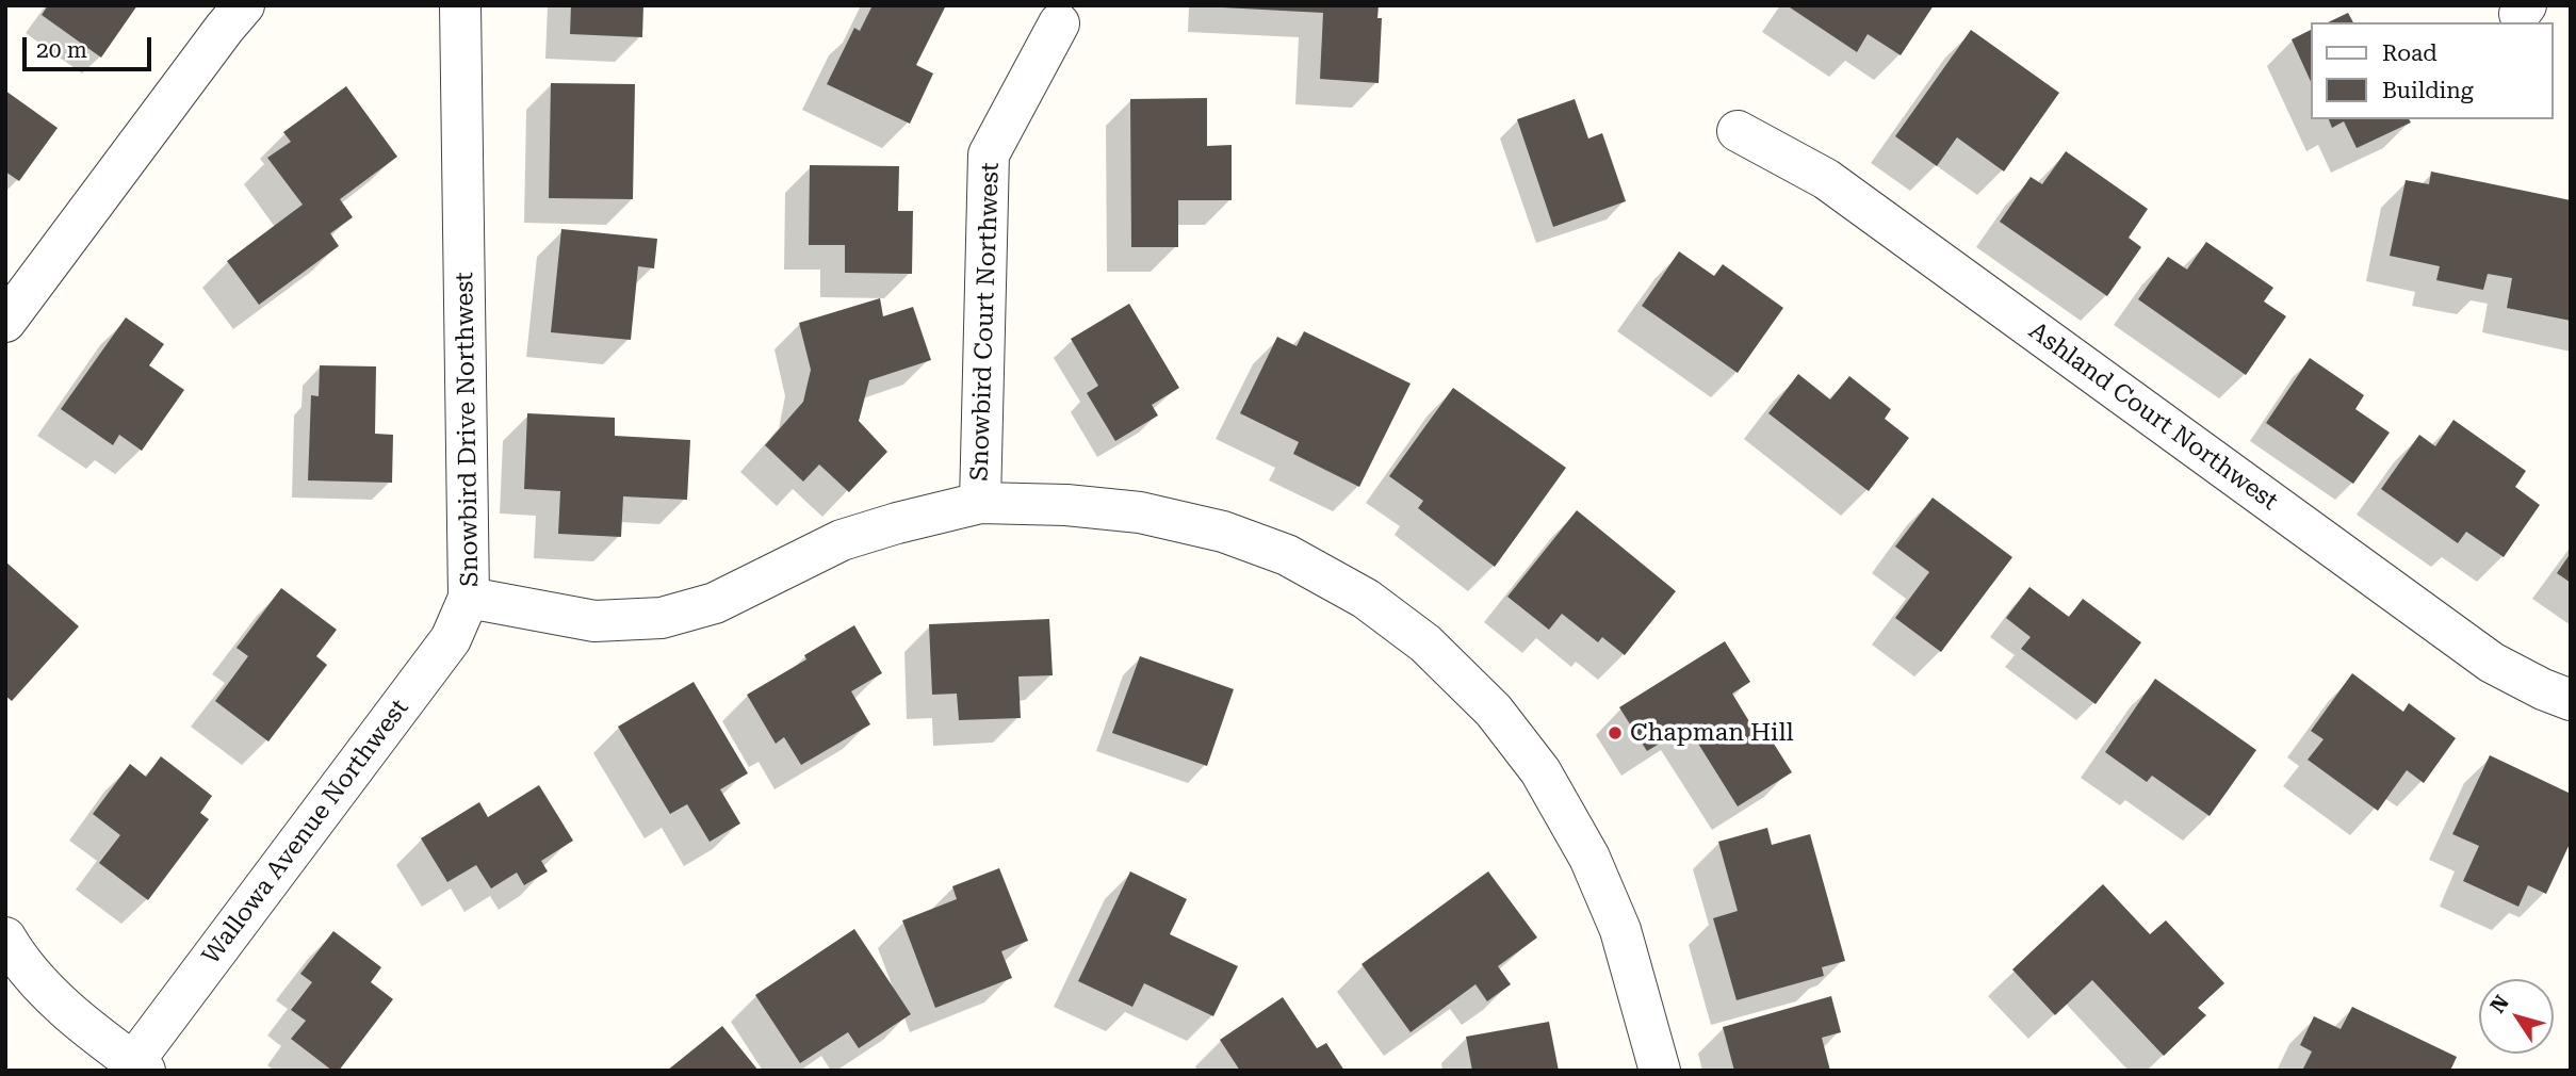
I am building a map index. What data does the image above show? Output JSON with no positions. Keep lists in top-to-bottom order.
{
  "streets": {
    "street": [
      "Snowbird Court Northwest",
      "Ashland Court Northwest",
      "Snowbird Drive Northwest",
      "Wallowa Avenue Northwest"
    ]
  },
  "crossings": [
    ["Snowbird Court Northwest", "Snowbird Drive Northwest"],
    ["Snowbird Drive Northwest", "Wallowa Avenue Northwest"]
  ],
  "places": ["Chapman Hill"],
  "legend": ["Road", "Building"],
  "scale_bar": "20 m",
  "north": "top left"
}
